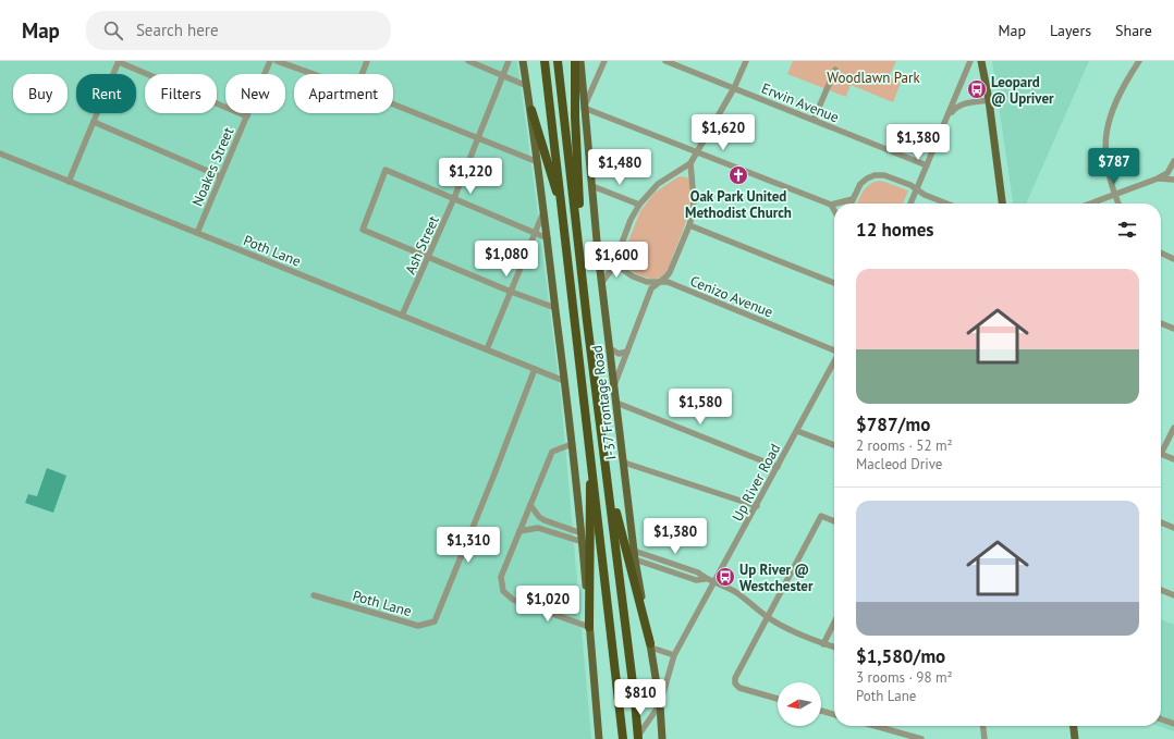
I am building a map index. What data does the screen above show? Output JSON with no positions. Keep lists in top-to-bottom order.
{
  "streets": {
    "main road": ["I-37 Frontage Road"],
    "street": [
      "Erwin Avenue",
      "Noakes Street",
      "Ash Street",
      "Poth Lane",
      "Cenizo Avenue",
      "Up River Road"
    ]
  },
  "crossings": [
    ["Noakes Street", "Poth Lane"],
    ["Ash Street", "Poth Lane"],
    ["Cenizo Avenue", "I-37 Frontage Road"],
    ["I-37 Frontage Road", "Up River Road"]
  ],
  "parks": ["Woodlawn Park"],
  "places": {
    "bus stop": ["Leopard @ Upriver", "Up River @ Westchester"],
    "church": ["Oak Park United Methodist Church"]
  },
  "north": "left",
  "page": {
    "header": "Map",
    "search": "Search here",
    "nav": ["Map", "Layers", "Share"],
    "chip": [
      "Buy",
      "Rent",
      "Filters",
      "New",
      "Apartment"
    ],
    "price": [
      "$1,620",
      "$1,380",
      "$787",
      "$1,480",
      "$1,220",
      "$1,080",
      "$1,600",
      "$1,580",
      "$1,380",
      "$1,310",
      "$1,020",
      "$810"
    ],
    "heading": "12 homes",
    "list": [
      {
        "name": "$787/mo",
        "note": "2 rooms · 52 m² · Macleod Drive"
      },
      {
        "name": "$1,580/mo",
        "note": "3 rooms · 98 m² · Poth Lane"
      }
    ]
  }
}
